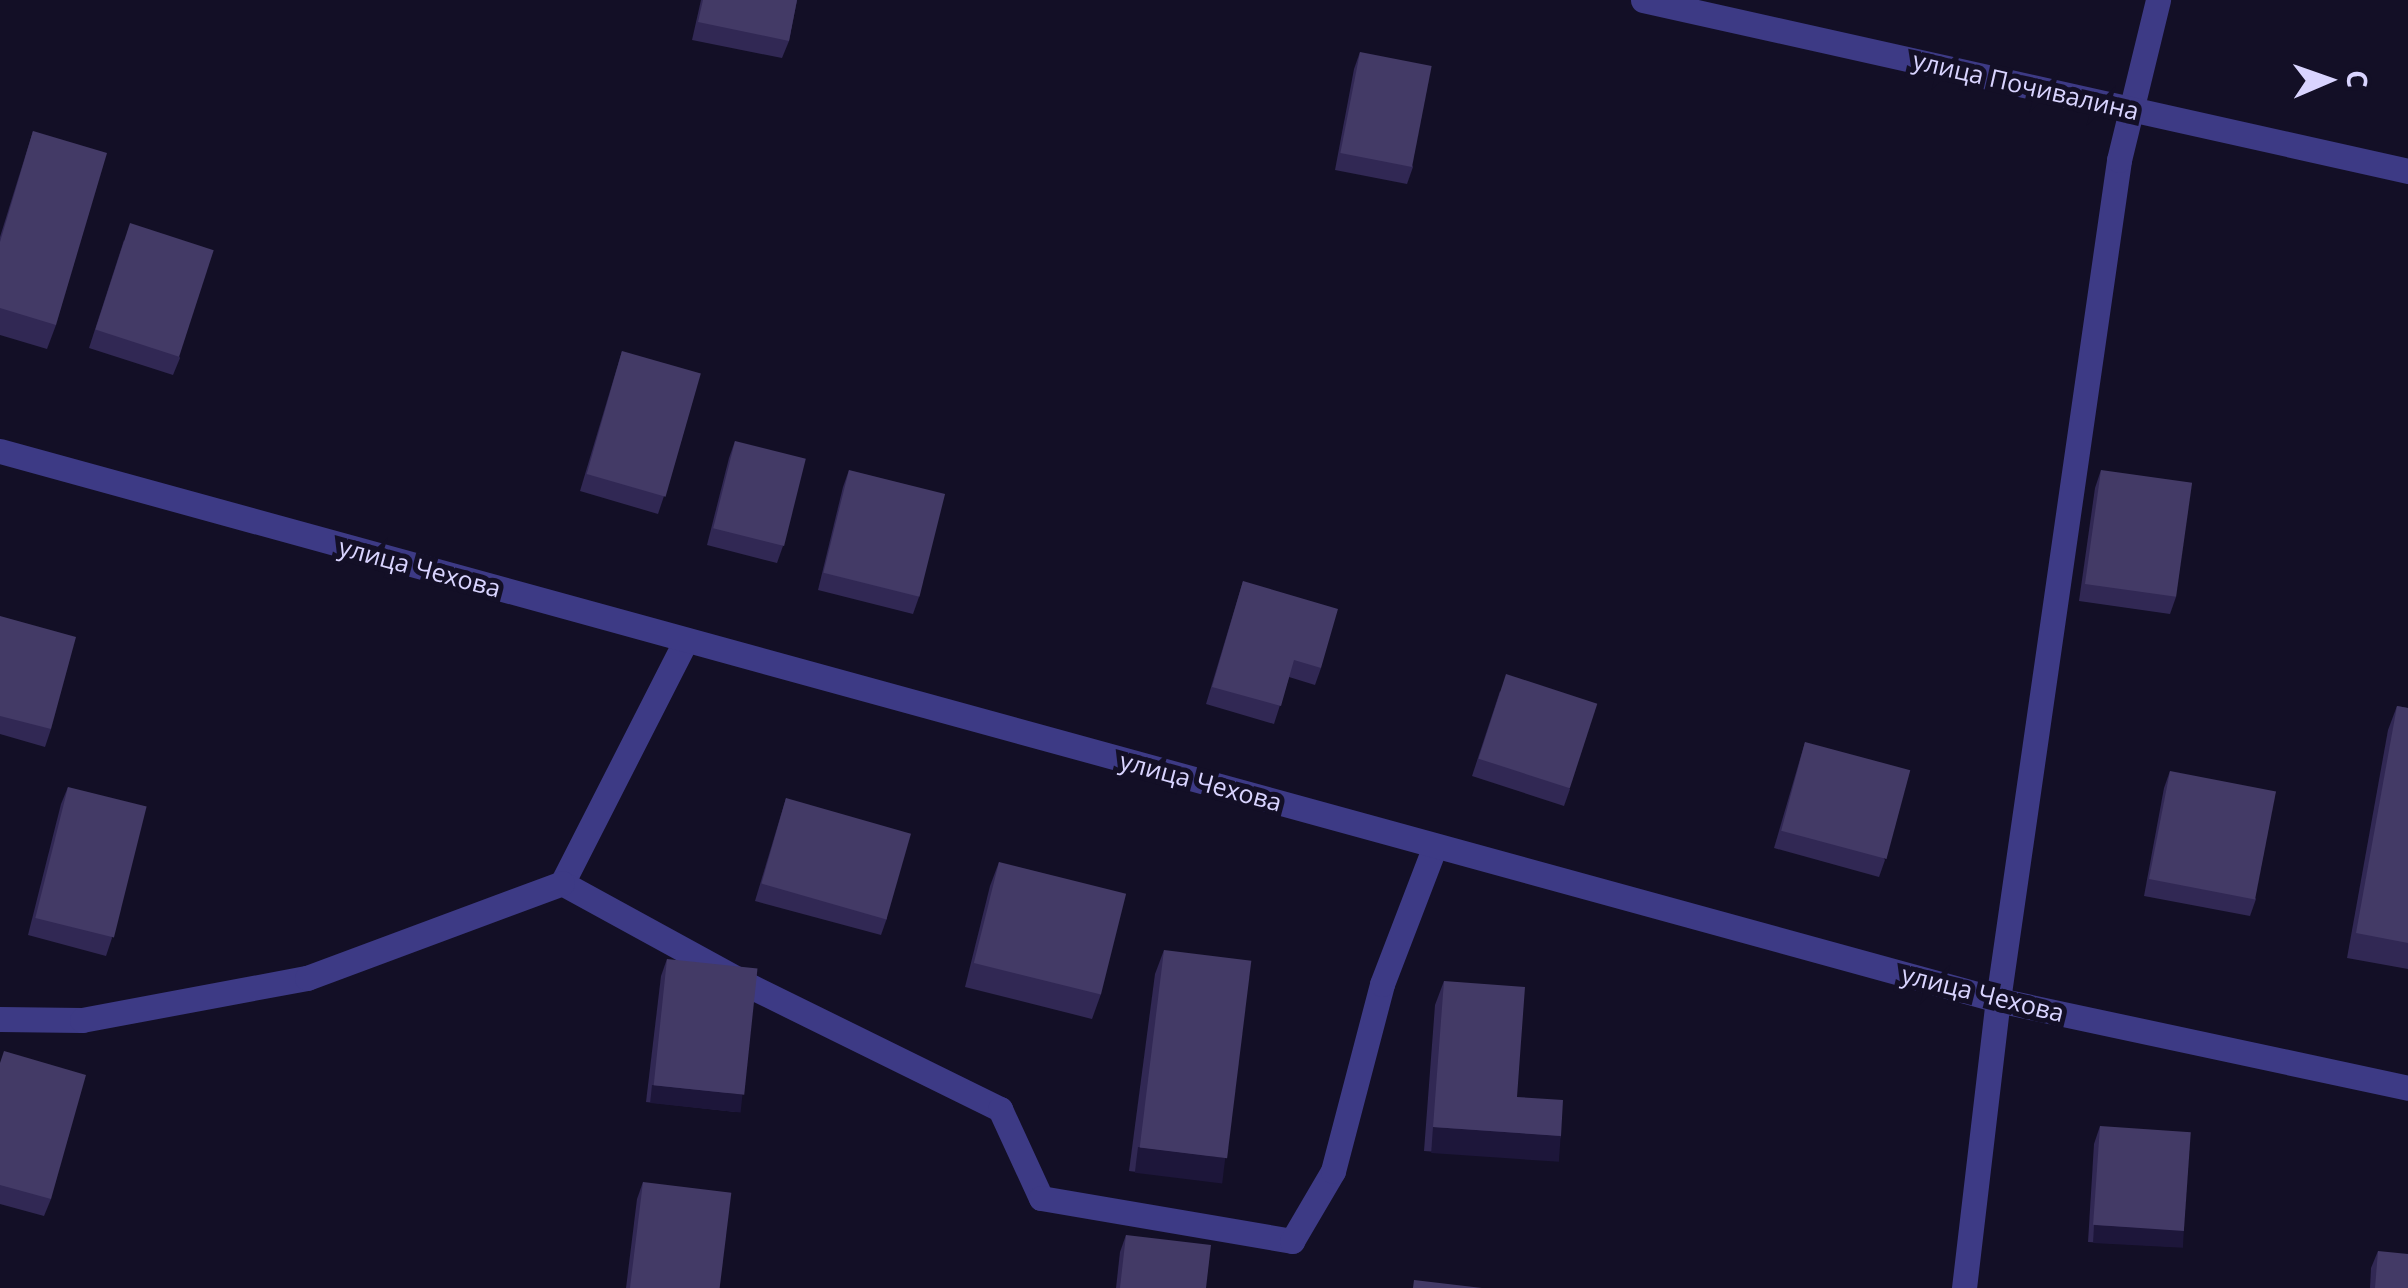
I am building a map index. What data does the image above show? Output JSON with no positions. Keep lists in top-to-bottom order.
{
  "streets": {
    "street": ["улица Почивалина", "улица Чехова"]
  },
  "north": "right"
}
